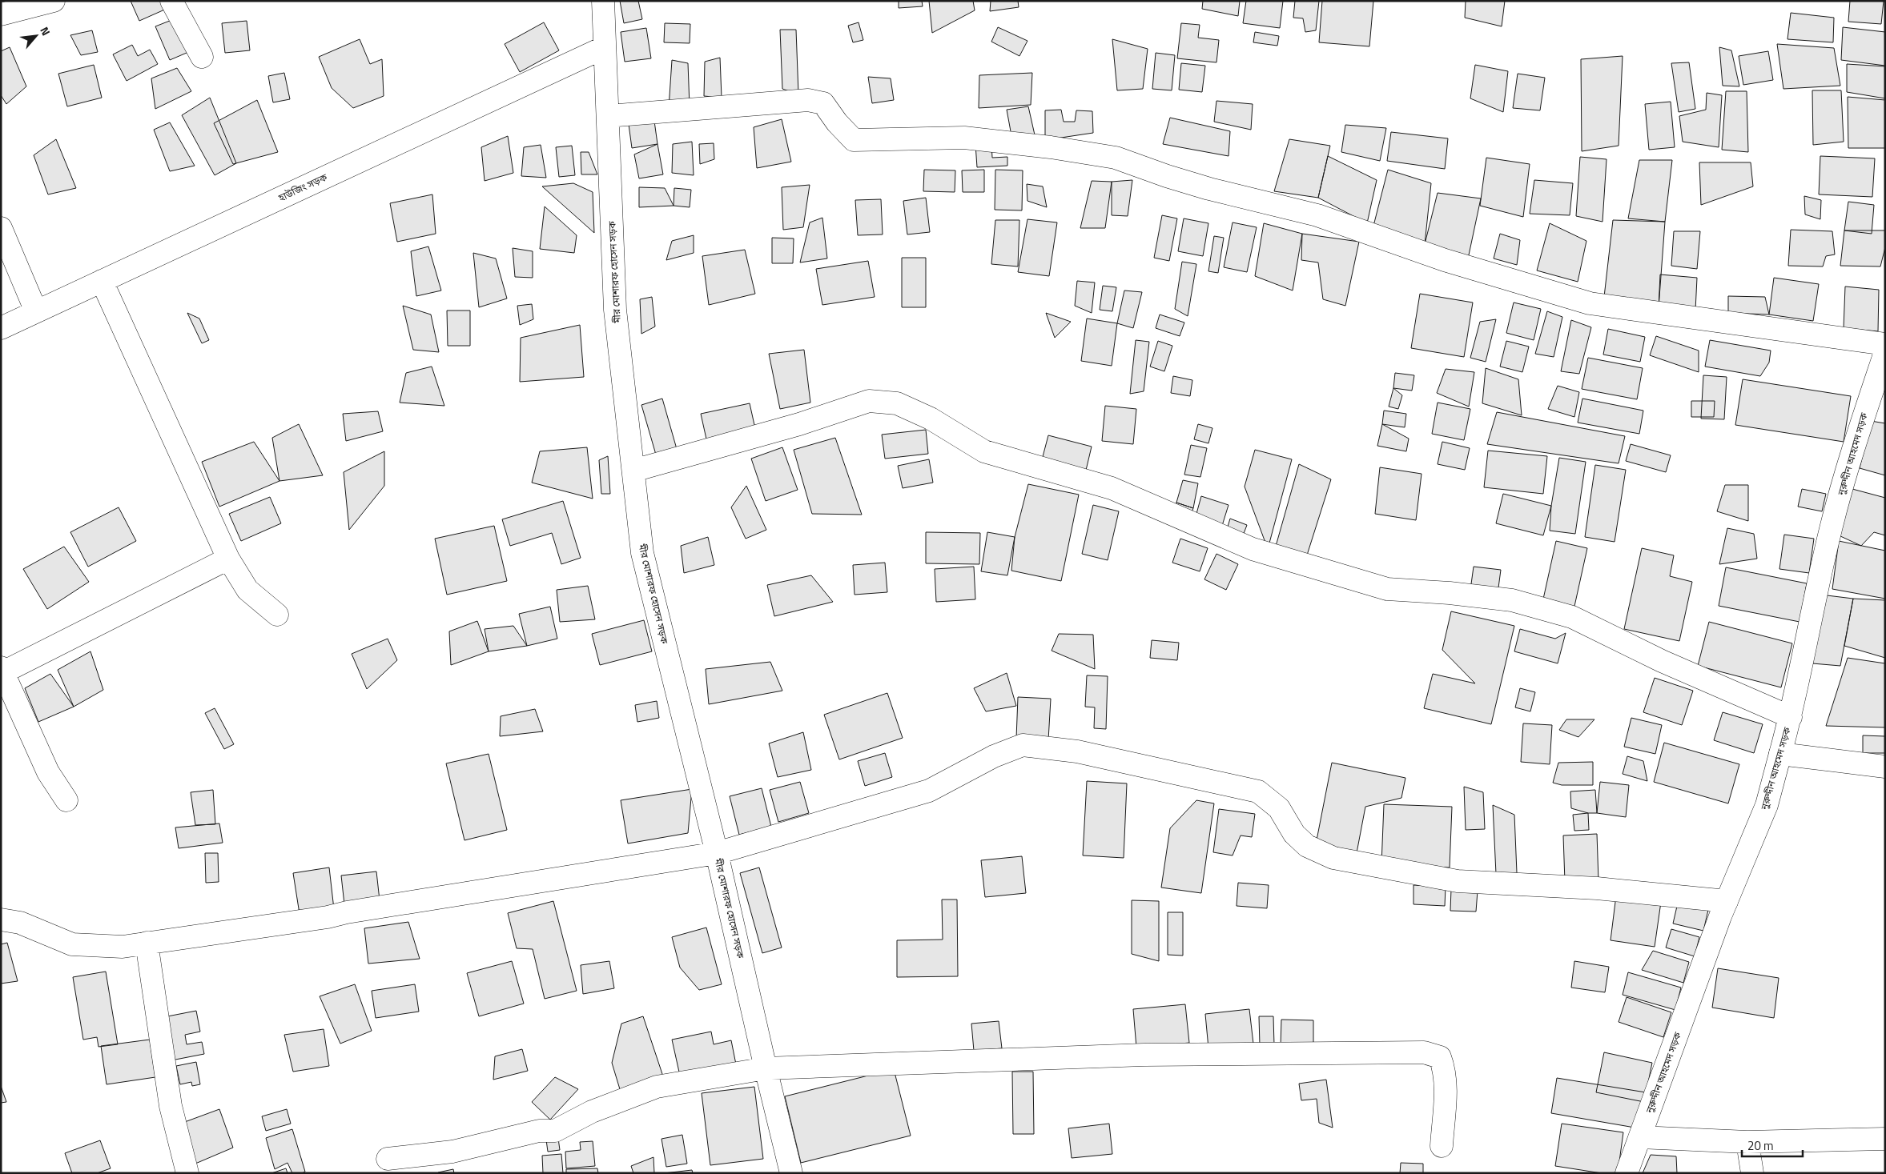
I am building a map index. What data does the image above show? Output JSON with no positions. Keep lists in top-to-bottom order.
{
  "streets": {
    "street": ["হাউজিং সড়ক", "মীর মোশারফ হোসেন সড়ক", "নুরুদ্দীন আহমেদ সড়ক"]
  },
  "crossings": [
    ["হাউজিং সড়ক", "মীর মোশারফ হোসেন সড়ক"]
  ],
  "scale_bar": "20 m",
  "north": "top right"
}
